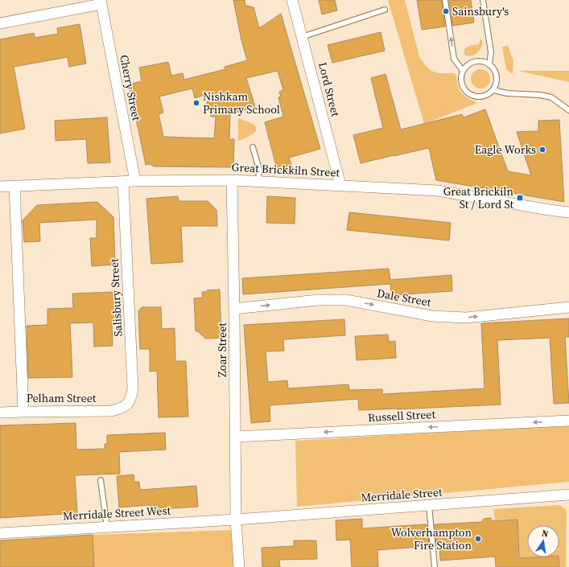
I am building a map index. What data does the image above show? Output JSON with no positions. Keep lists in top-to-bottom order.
{
  "streets": {
    "street": [
      "Cherry Street",
      "Lord Street",
      "Great Brickkiln Street",
      "Salisbury Street",
      "Dale Street",
      "Zoar Street",
      "Pelham Street",
      "Russell Street",
      "Merridale Street",
      "Merridale Street West"
    ]
  },
  "crossings": [
    ["Cherry Street", "Great Brickkiln Street"],
    ["Lord Street", "Great Brickkiln Street"],
    ["Great Brickkiln Street", "Salisbury Street"],
    ["Great Brickkiln Street", "Zoar Street"],
    ["Salisbury Street", "Pelham Street"],
    ["Dale Street", "Zoar Street"],
    ["Zoar Street", "Russell Street"],
    ["Zoar Street", "Merridale Street"],
    ["Zoar Street", "Merridale Street West"],
    ["Merridale Street", "Merridale Street West"]
  ],
  "one_way": ["Dale Street", "Russell Street"],
  "places": {
    "other": [
      "Sainsbury's",
      "Nishkam Primary School",
      "Eagle Works",
      "Wolverhampton Fire Station"
    ],
    "transit": ["Great Brickiln St / Lord St"]
  },
  "north": "top"
}
